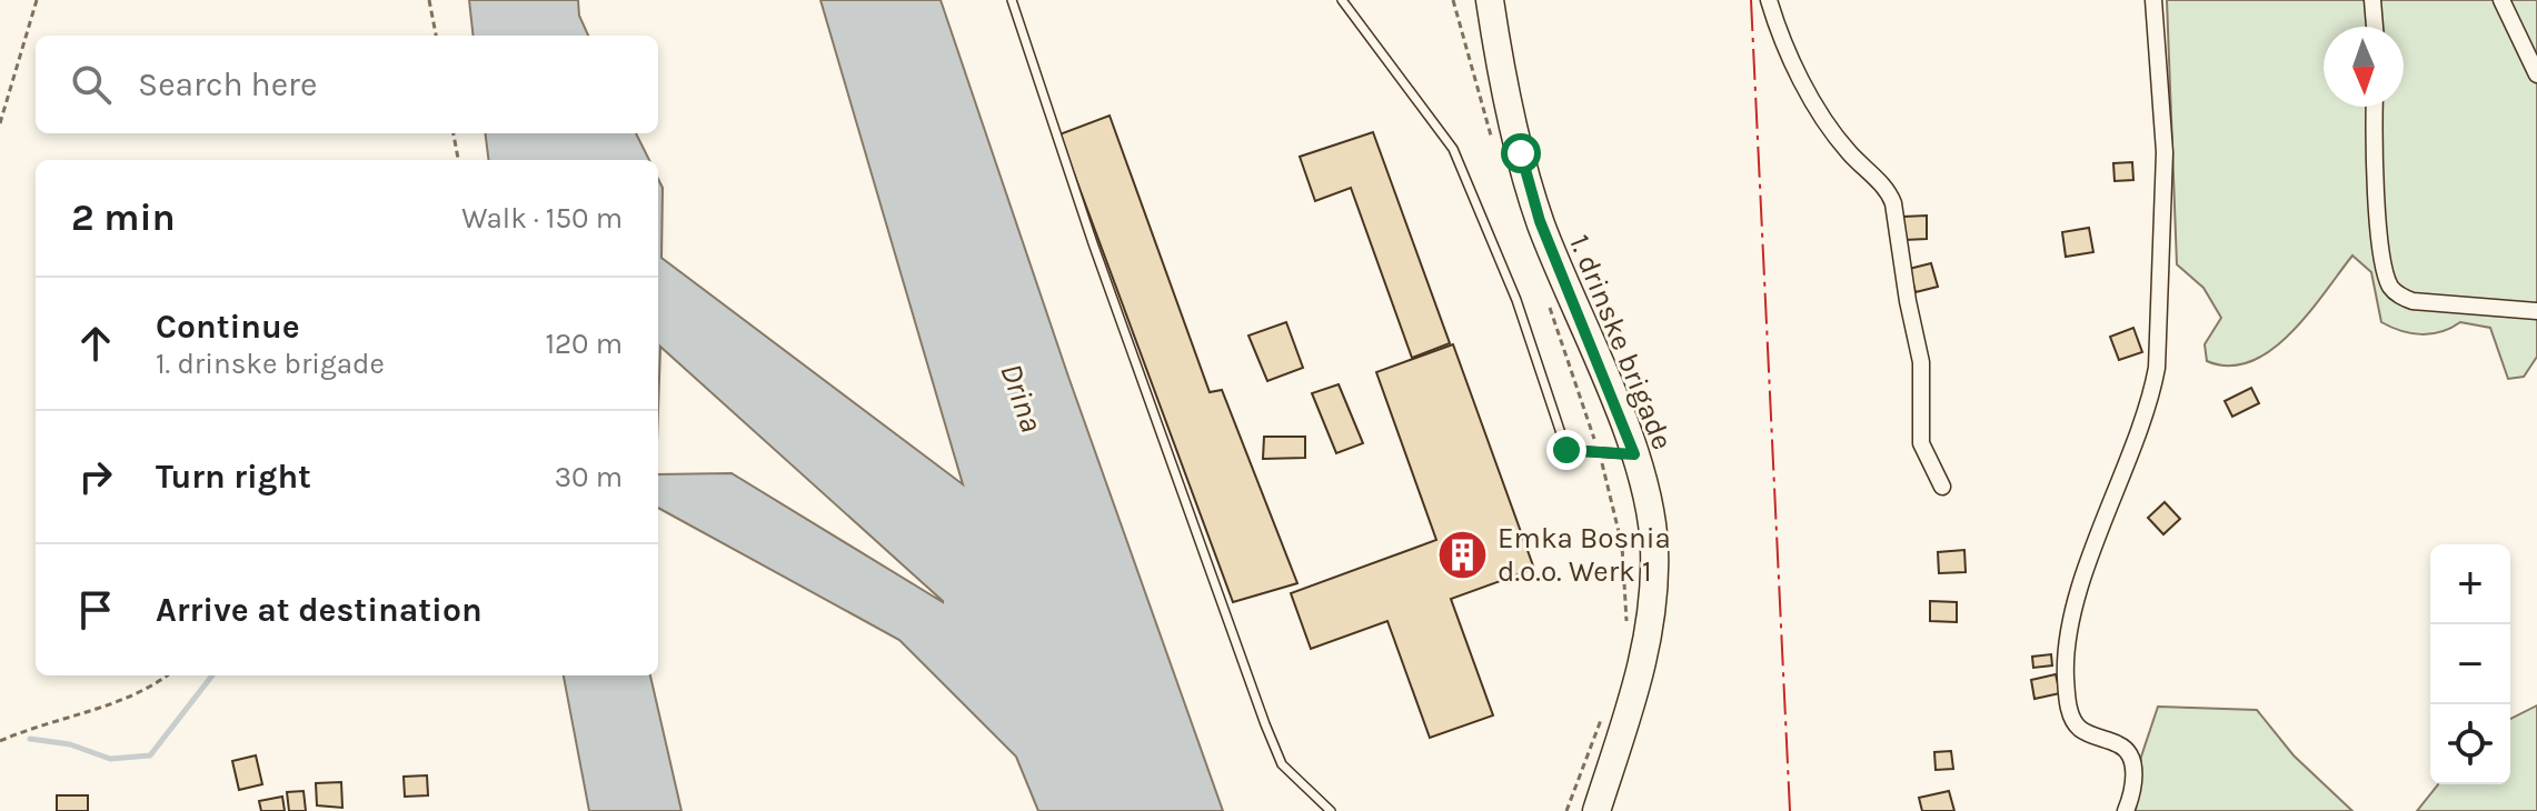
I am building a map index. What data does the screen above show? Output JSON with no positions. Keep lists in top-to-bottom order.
{
  "streets": {
    "main road": ["1. drinske brigade"]
  },
  "water": ["Drina"],
  "places": {
    "building": ["Emka Bosnia d.o.o. Werk 1"]
  },
  "north": "bottom",
  "page": {
    "search": "Search here",
    "heading": ["2 min", "Walk · 150 m"],
    "list": [
      ["Continue", "1. drinske brigade", "120 m"],
      ["Turn right", "30 m"],
      "Arrive at destination"
    ],
    "map_buttons": ["+", "−"]
  }
}
